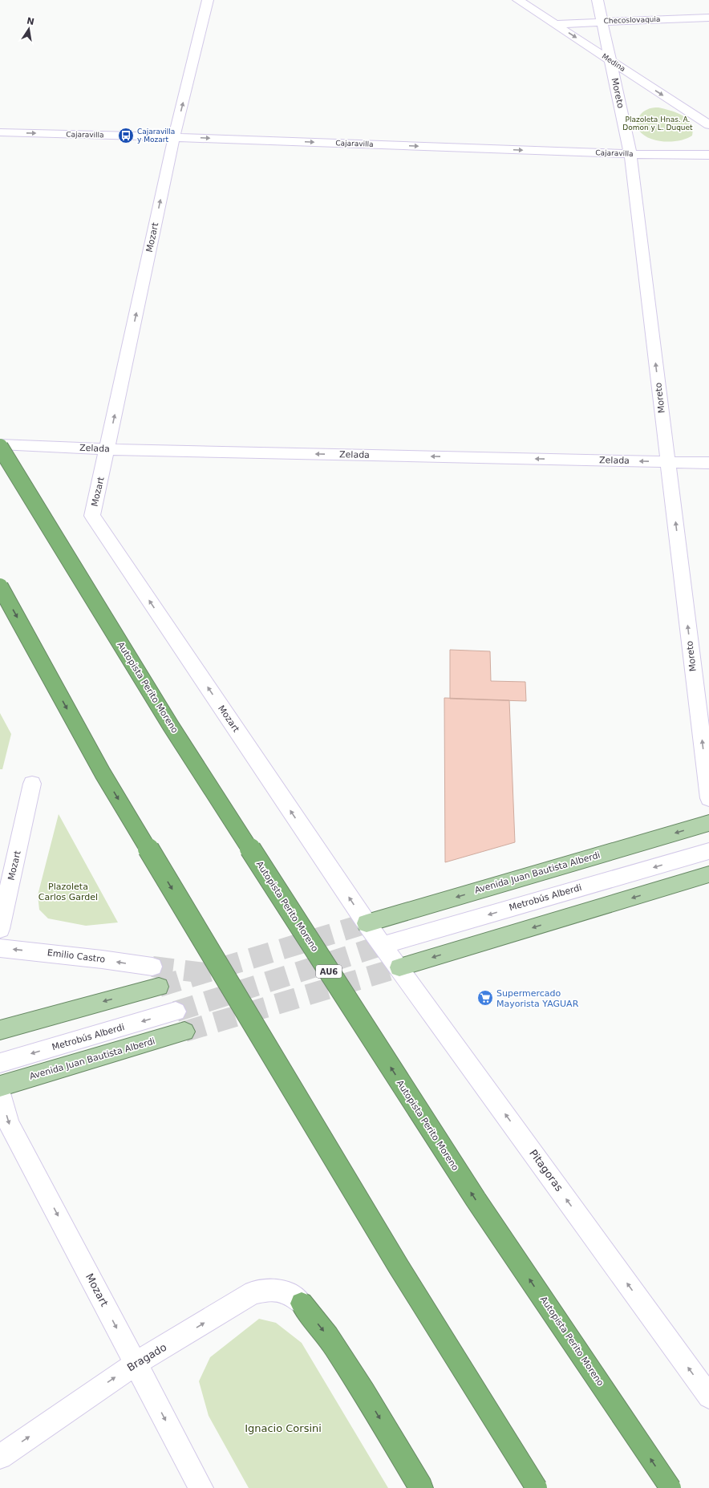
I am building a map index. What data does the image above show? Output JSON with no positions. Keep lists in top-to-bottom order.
{
  "streets": {
    "highway": ["Autopista Perito Moreno", "AU6"],
    "main road": ["Avenida Juan Bautista Alberdi"],
    "street": [
      "Checoslovaquia",
      "Medina",
      "Moreto",
      "Cajaravilla",
      "Mozart",
      "Zelada",
      "Metrobús Alberdi",
      "Emilio Castro",
      "Pitagoras",
      "Bragado"
    ]
  },
  "crossings": [
    ["Checoslovaquia", "Medina"],
    ["Checoslovaquia", "Moreto"],
    ["Medina", "Moreto"],
    ["Moreto", "Cajaravilla"],
    ["Moreto", "Zelada"],
    ["Cajaravilla", "Mozart"],
    ["Mozart", "Zelada"],
    ["Mozart", "Avenida Juan Bautista Alberdi"],
    ["Mozart", "Metrobús Alberdi"],
    ["Mozart", "Pitagoras"],
    ["Mozart", "Bragado"],
    ["Zelada", "Autopista Perito Moreno"],
    ["Metrobús Alberdi", "Pitagoras"]
  ],
  "one_way": [
    "Medina",
    "Moreto",
    "Cajaravilla",
    "Zelada",
    "Metrobús Alberdi",
    "Emilio Castro",
    "Pitagoras",
    "Bragado"
  ],
  "parks": ["Plazoleta Hnas. A. Domon y L. Duquet", "Plazoleta Carlos Gardel", "Ignacio Corsini"],
  "places": {
    "bus stop": ["Cajaravilla y Mozart"],
    "supermarket": ["Supermercado Mayorista YAGUAR"]
  },
  "north": "top"
}
